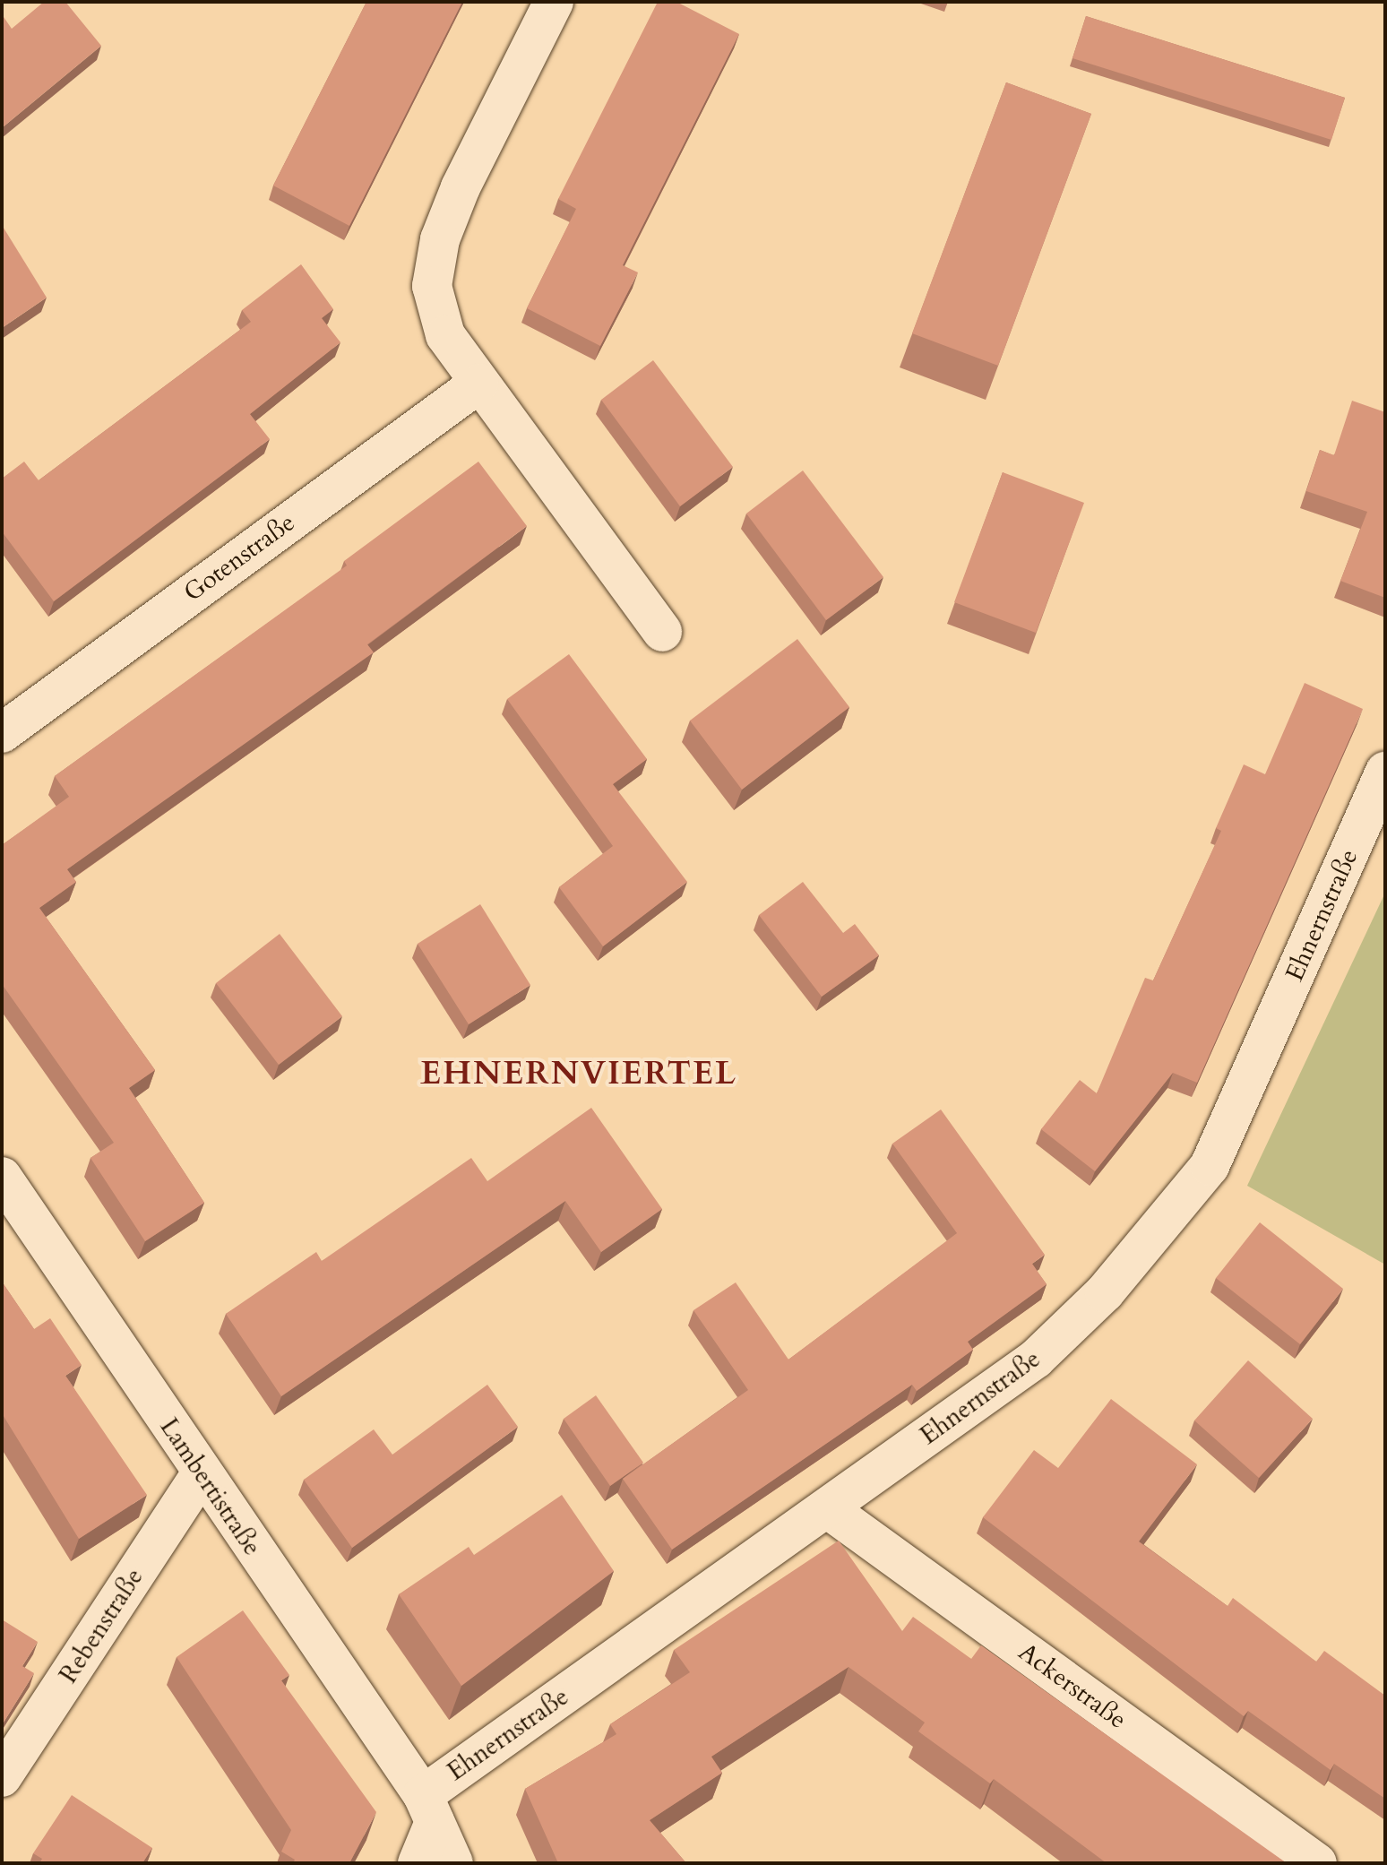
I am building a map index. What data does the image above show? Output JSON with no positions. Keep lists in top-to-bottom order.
{
  "streets": {
    "street": [
      "Gotenstraße",
      "Ehnernstraße",
      "Lambertistraße",
      "Rebenstraße",
      "Ackerstraße"
    ]
  },
  "crossings": [
    ["Ehnernstraße", "Lambertistraße"],
    ["Ehnernstraße", "Ackerstraße"],
    ["Lambertistraße", "Rebenstraße"]
  ],
  "districts": ["EHNERNVIERTEL"]
}
